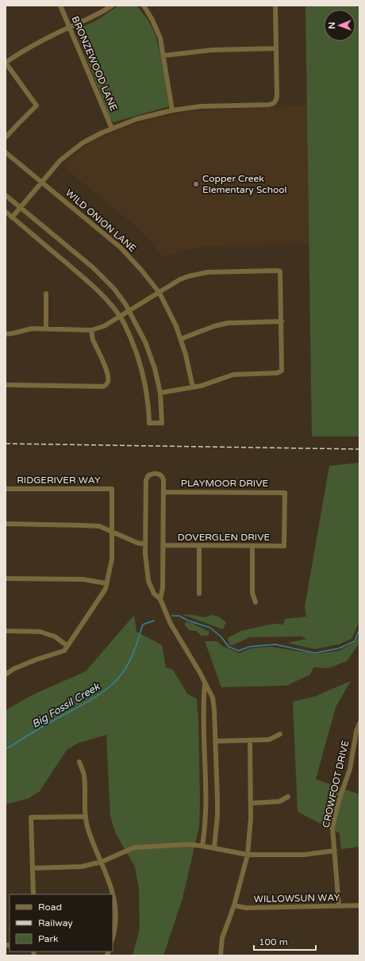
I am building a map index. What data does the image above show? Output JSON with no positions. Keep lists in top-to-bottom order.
{
  "streets": {
    "street": [
      "BRONZEWOOD LANE",
      "WILD ONION LANE",
      "RIDGERIVER WAY",
      "PLAYMOOR DRIVE",
      "DOVERGLEN DRIVE",
      "CROWFOOT DRIVE",
      "WILLOWSUN WAY"
    ]
  },
  "crossings": [
    ["PLAYMOOR DRIVE", "DOVERGLEN DRIVE"],
    ["CROWFOOT DRIVE", "WILLOWSUN WAY"]
  ],
  "water": ["Big Fossil Creek"],
  "places": ["Copper Creek Elementary School"],
  "legend": ["Road", "Railway", "Park"],
  "scale_bar": "100 m",
  "north": "left"
}
